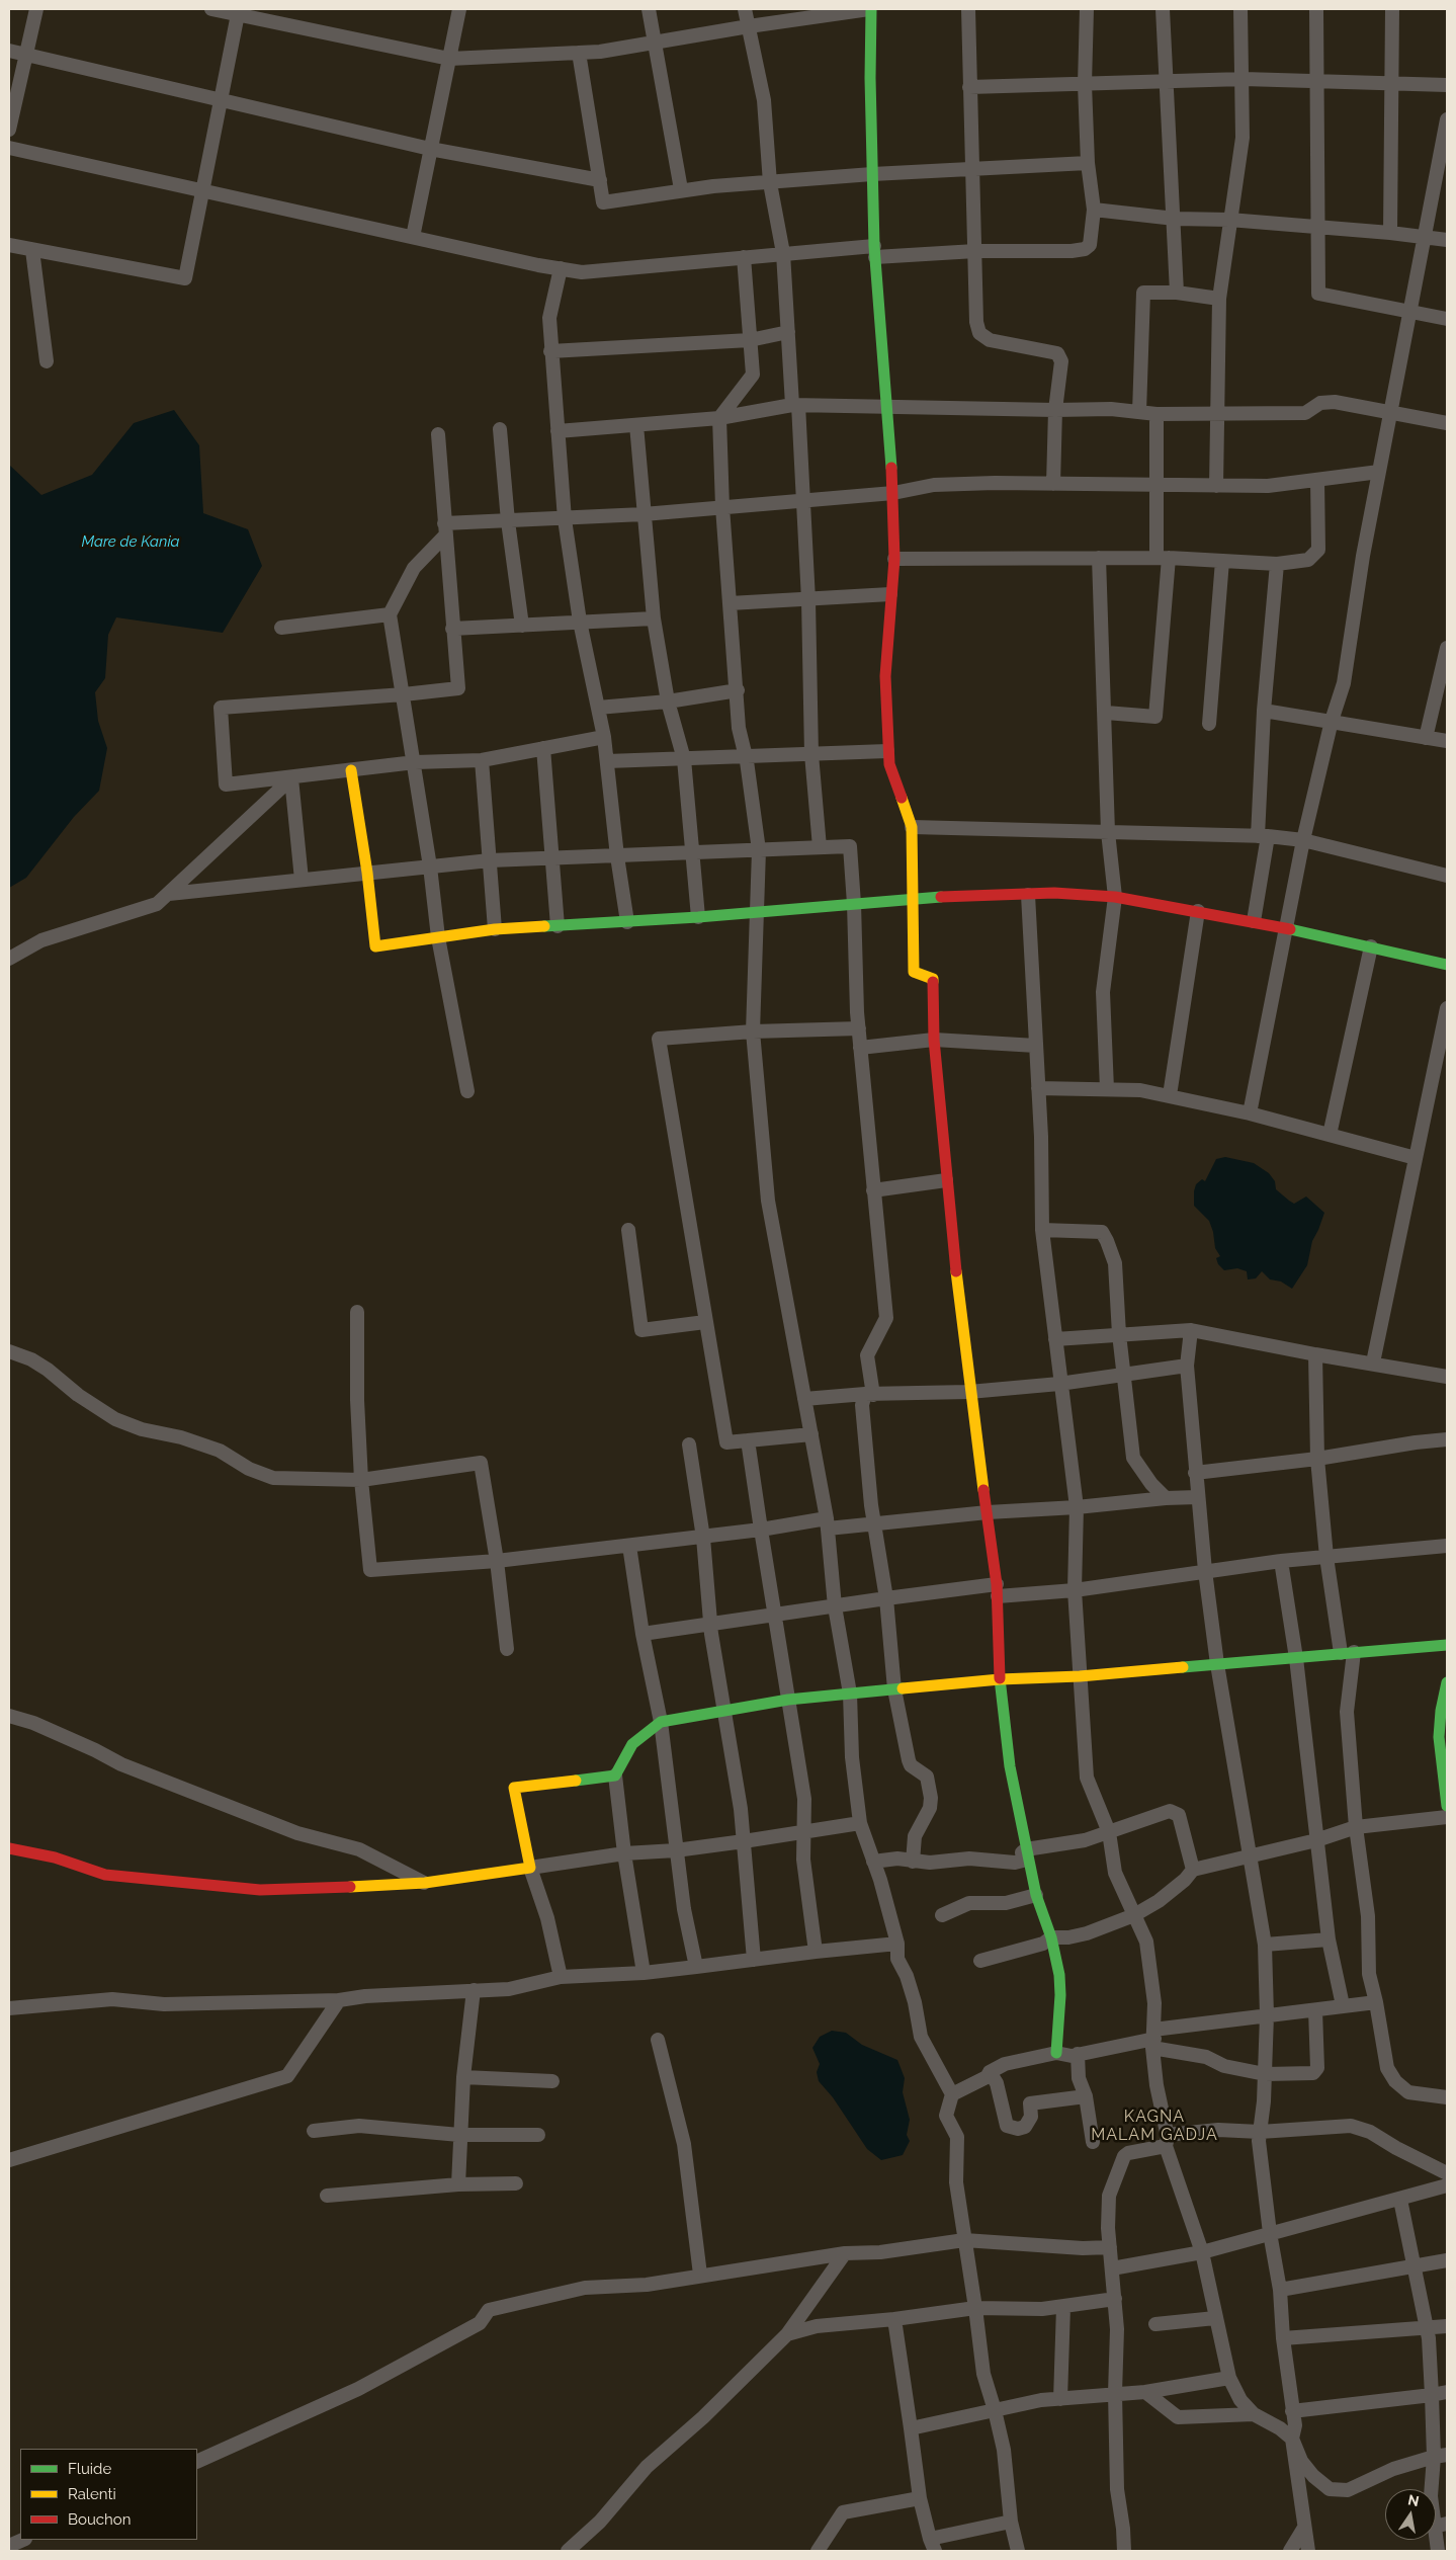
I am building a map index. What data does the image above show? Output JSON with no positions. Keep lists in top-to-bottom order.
{
  "districts": ["KAGNA MALAM GADJA"],
  "water": ["Mare de Kania"],
  "legend": ["Fluide", "Ralenti", "Bouchon"],
  "north": "top"
}
